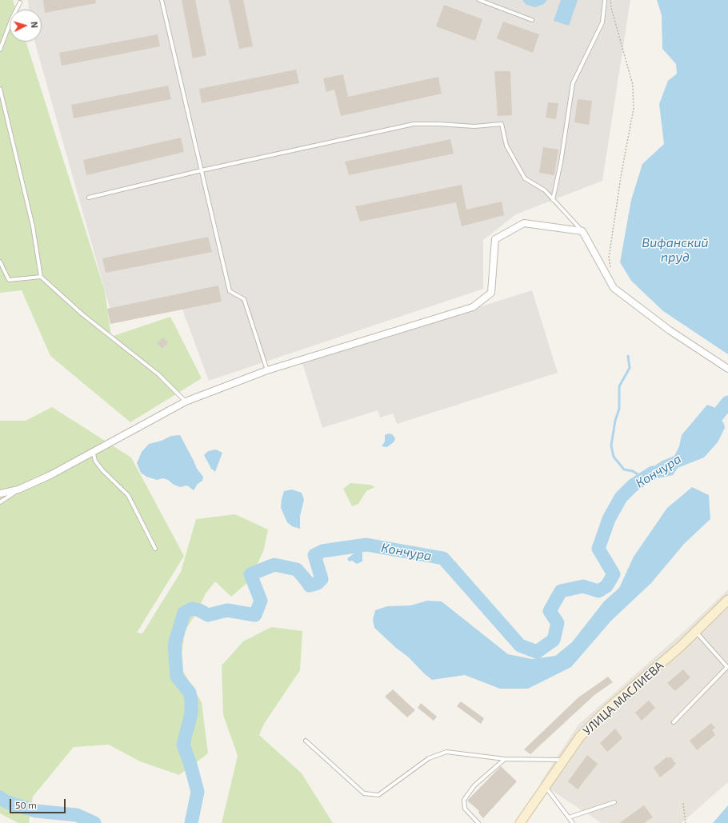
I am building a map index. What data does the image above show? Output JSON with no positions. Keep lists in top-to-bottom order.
{
  "streets": {
    "street": ["УЛИЦА МАСЛИЕВА"]
  },
  "water": ["Вифанский пруд", "Кончура"],
  "scale_bar": "50 m",
  "north": "right"
}
